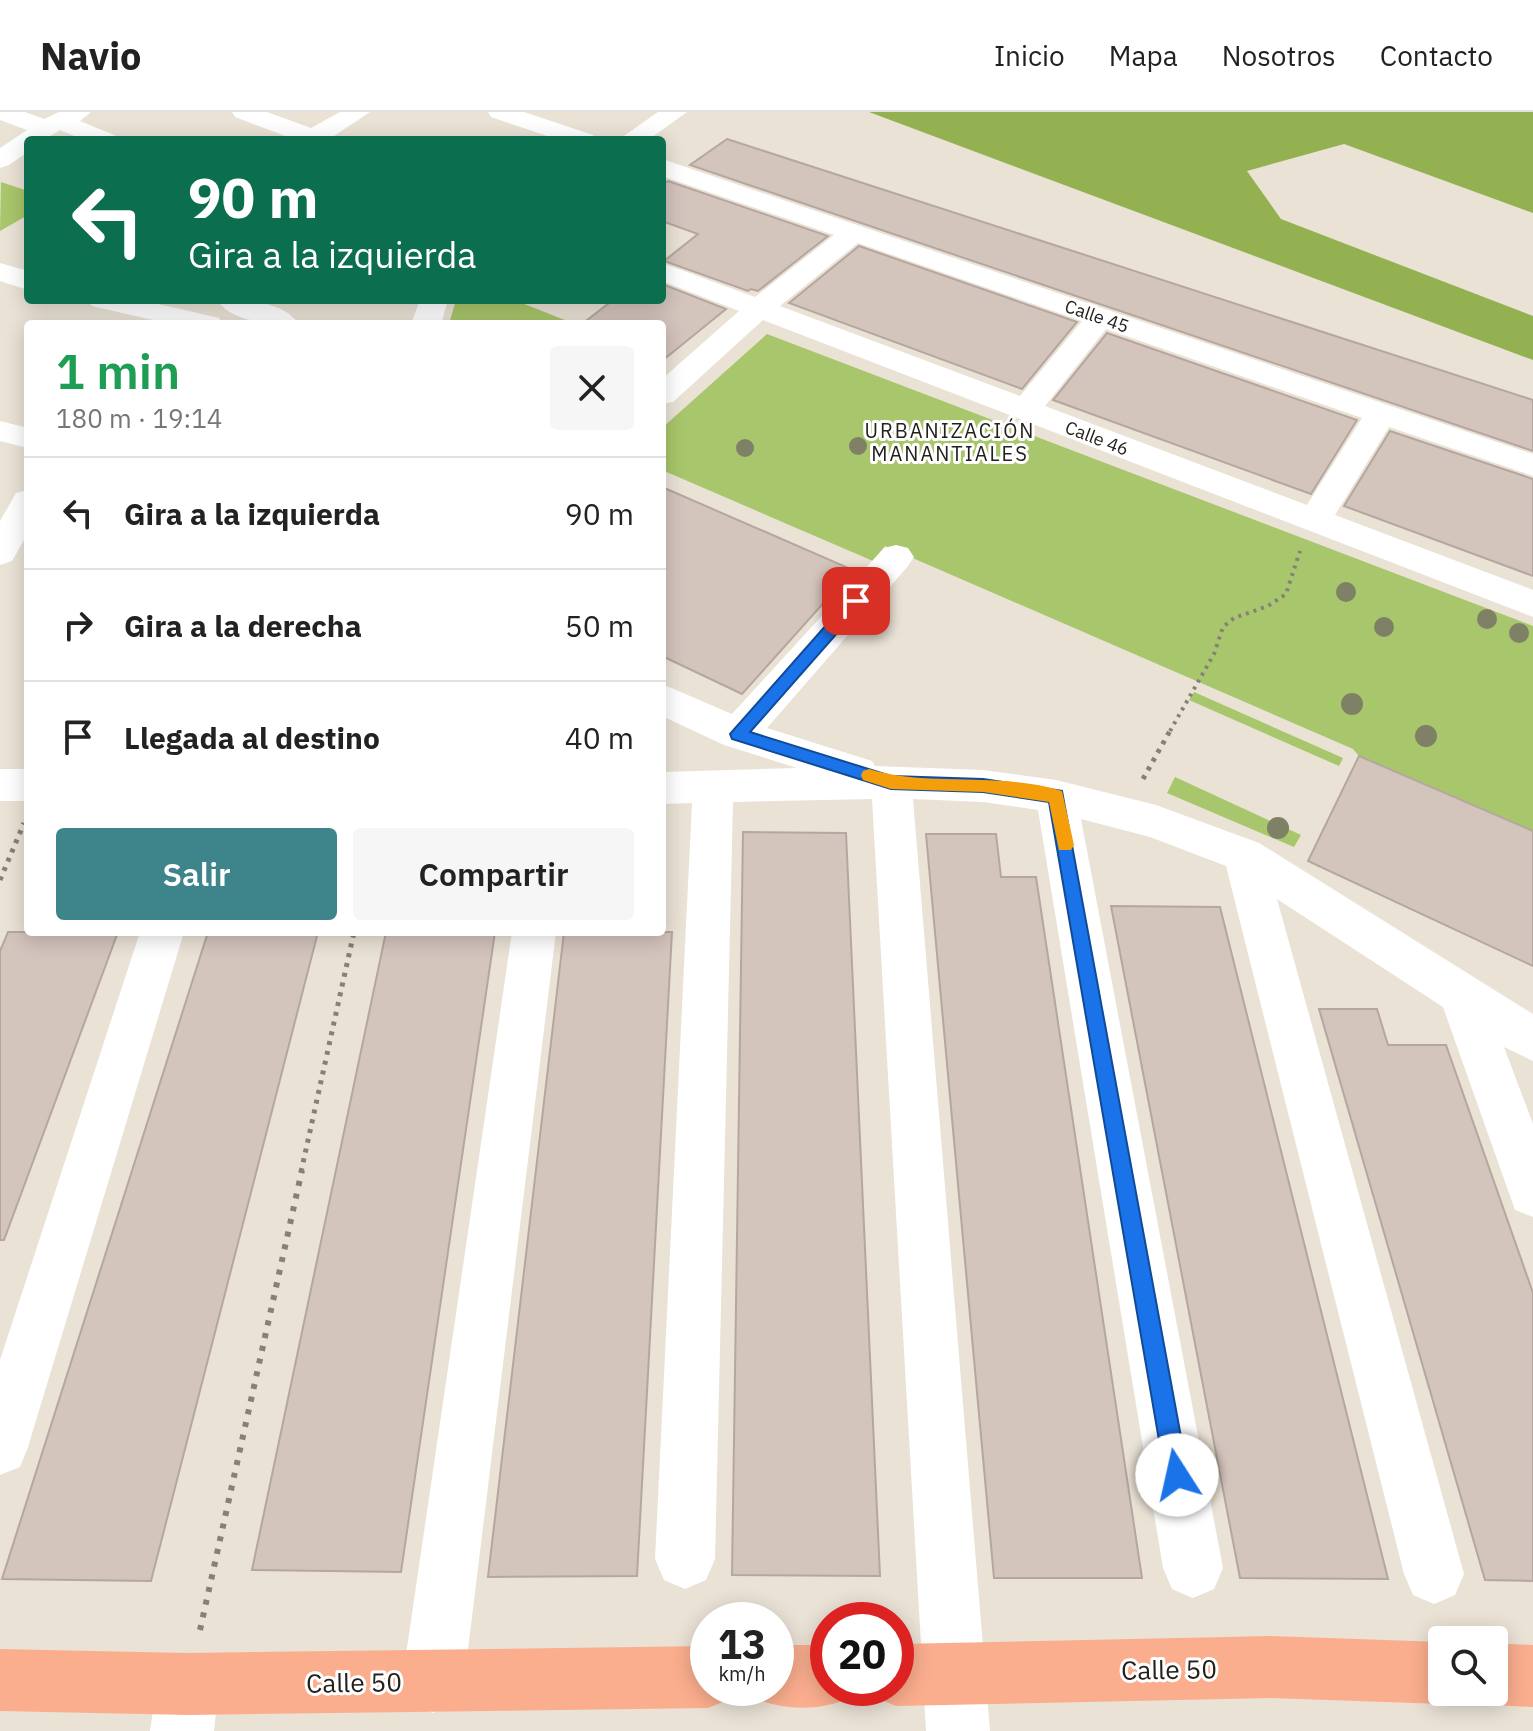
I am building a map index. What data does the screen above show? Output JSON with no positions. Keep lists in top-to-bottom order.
{
  "streets": {
    "main road": ["Calle 50"],
    "street": ["Calle 45", "Calle 46"]
  },
  "districts": ["URBANIZACIÓN MANANTIALES"],
  "page": {
    "header": "Navio",
    "nav": [
      "Inicio",
      "Mapa",
      "Nosotros",
      "Contacto"
    ],
    "turn": ["90 m", "Gira a la izquierda"],
    "heading": ["1 min", "180 m · 19:14"],
    "list": [
      {
        "name": "Gira a la izquierda",
        "value": "90 m"
      },
      {
        "name": "Gira a la derecha",
        "value": "50 m"
      },
      {
        "name": "Llegada al destino",
        "value": "40 m"
      }
    ],
    "buttons": ["Salir", "Compartir"],
    "speed": "13 km/h",
    "limit": "20"
  }
}
